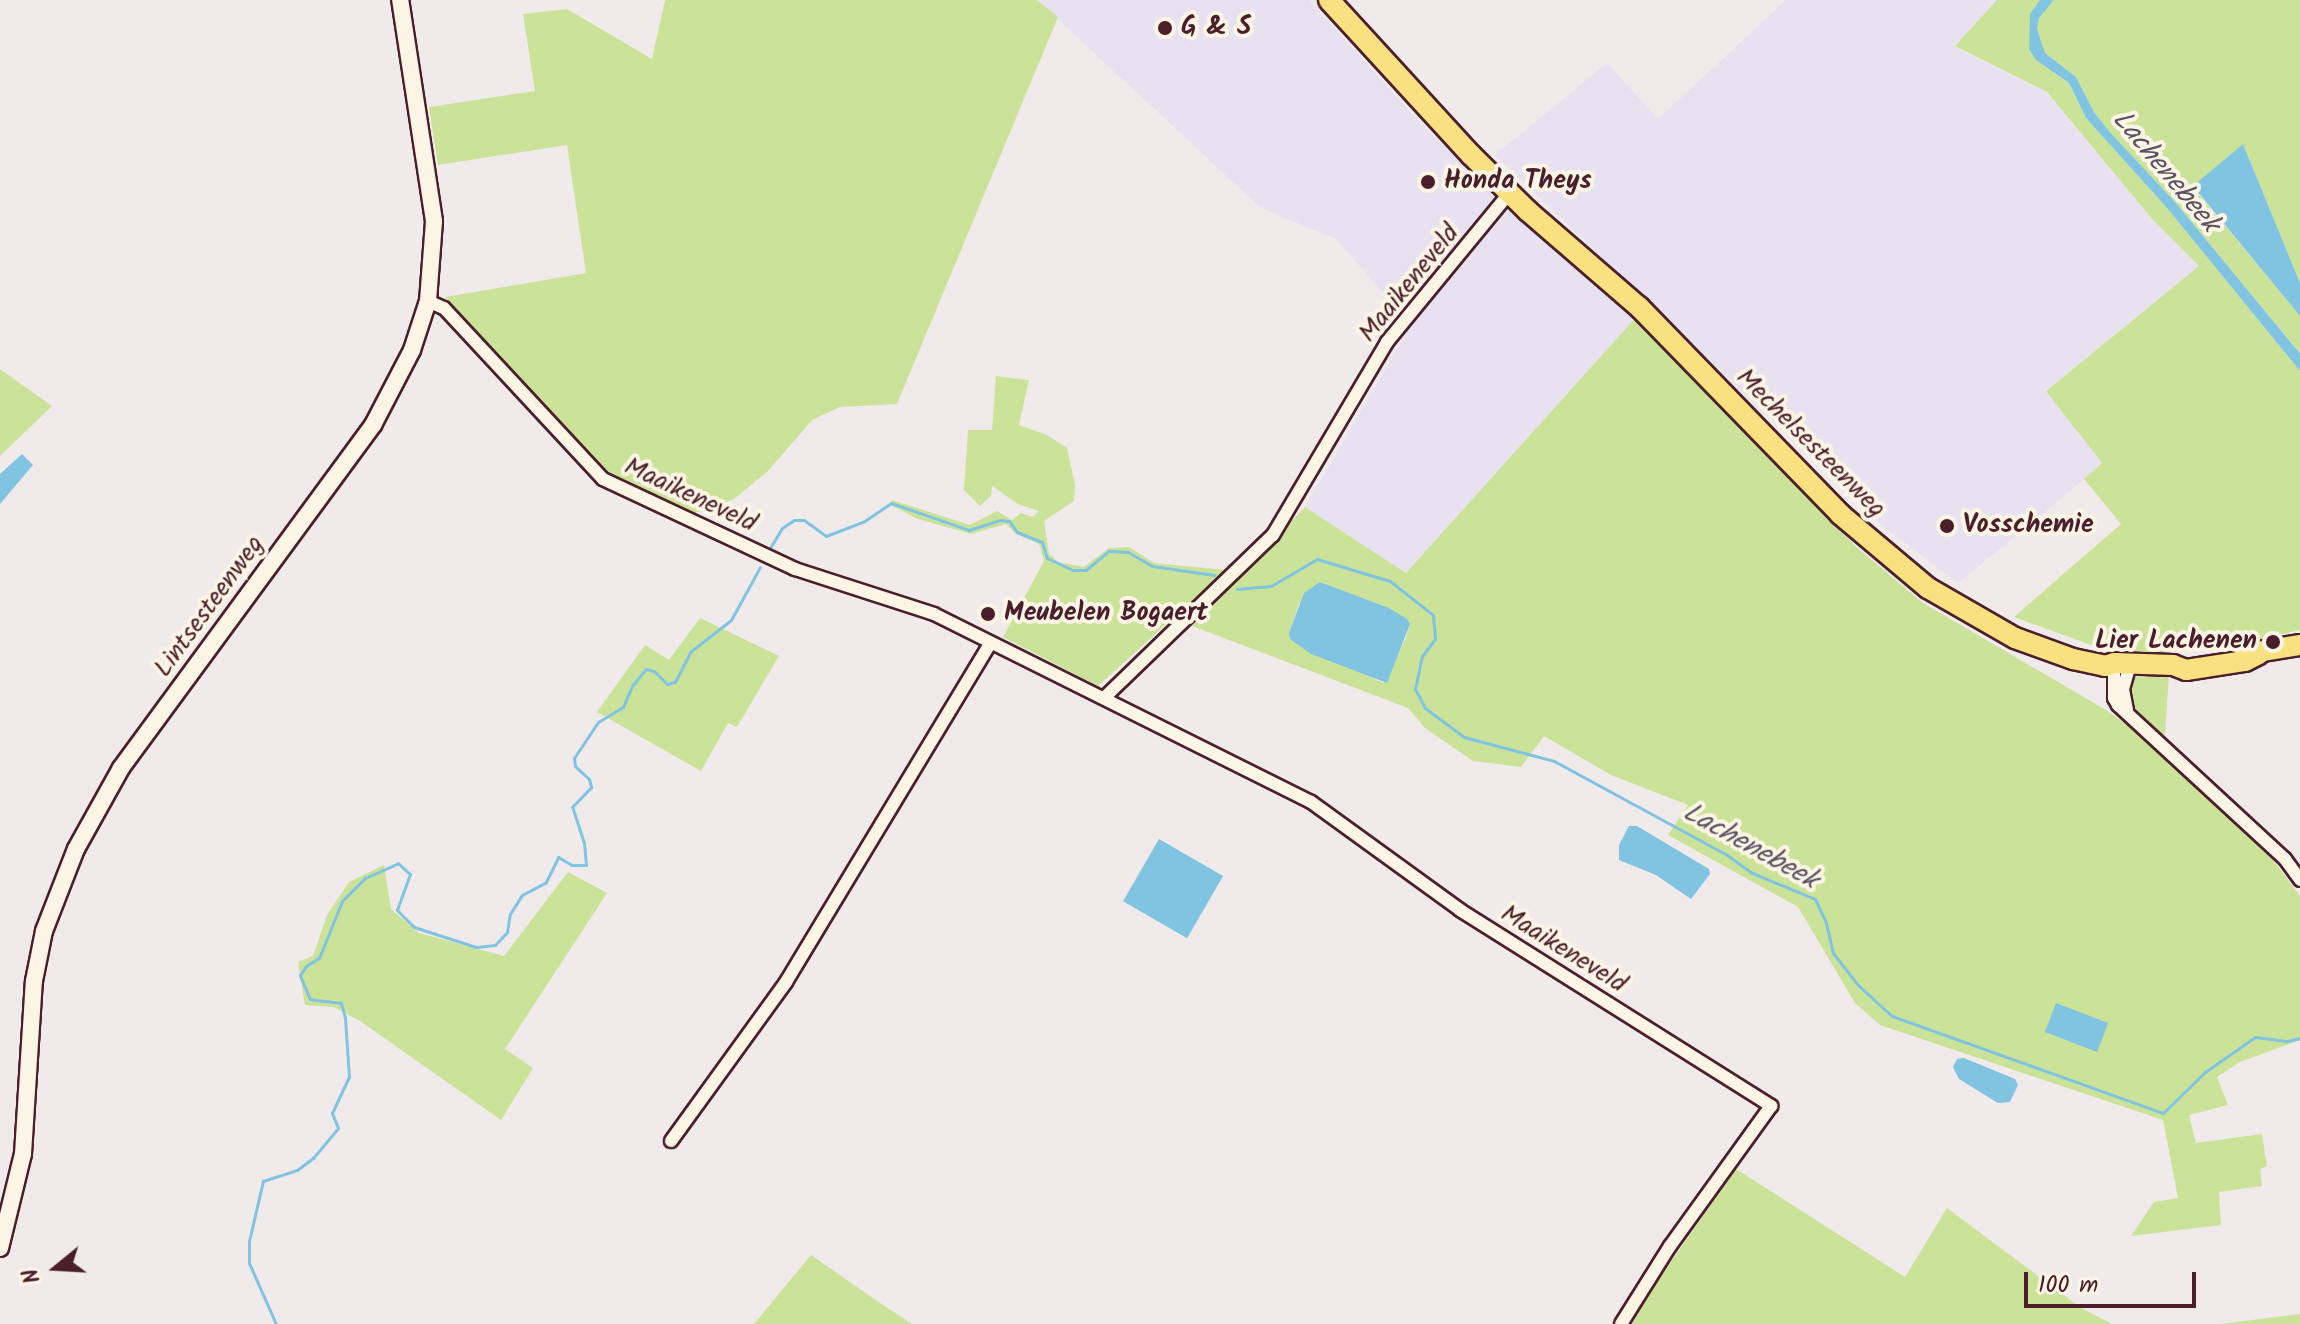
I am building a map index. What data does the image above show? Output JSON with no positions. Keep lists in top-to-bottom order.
{
  "streets": {
    "main road": ["Mechelsesteenweg"],
    "street": ["Maaikeneveld", "Lintsesteenweg"]
  },
  "crossings": [
    ["Maaikeneveld", "Mechelsesteenweg"],
    ["Maaikeneveld", "Lintsesteenweg"]
  ],
  "water": ["Lachenebeek"],
  "places": [
    "G & S",
    "Honda Theys",
    "Vosschemie",
    "Meubelen Bogaert",
    "Lier Lachenen"
  ],
  "scale_bar": "100 m",
  "north": "left"
}
